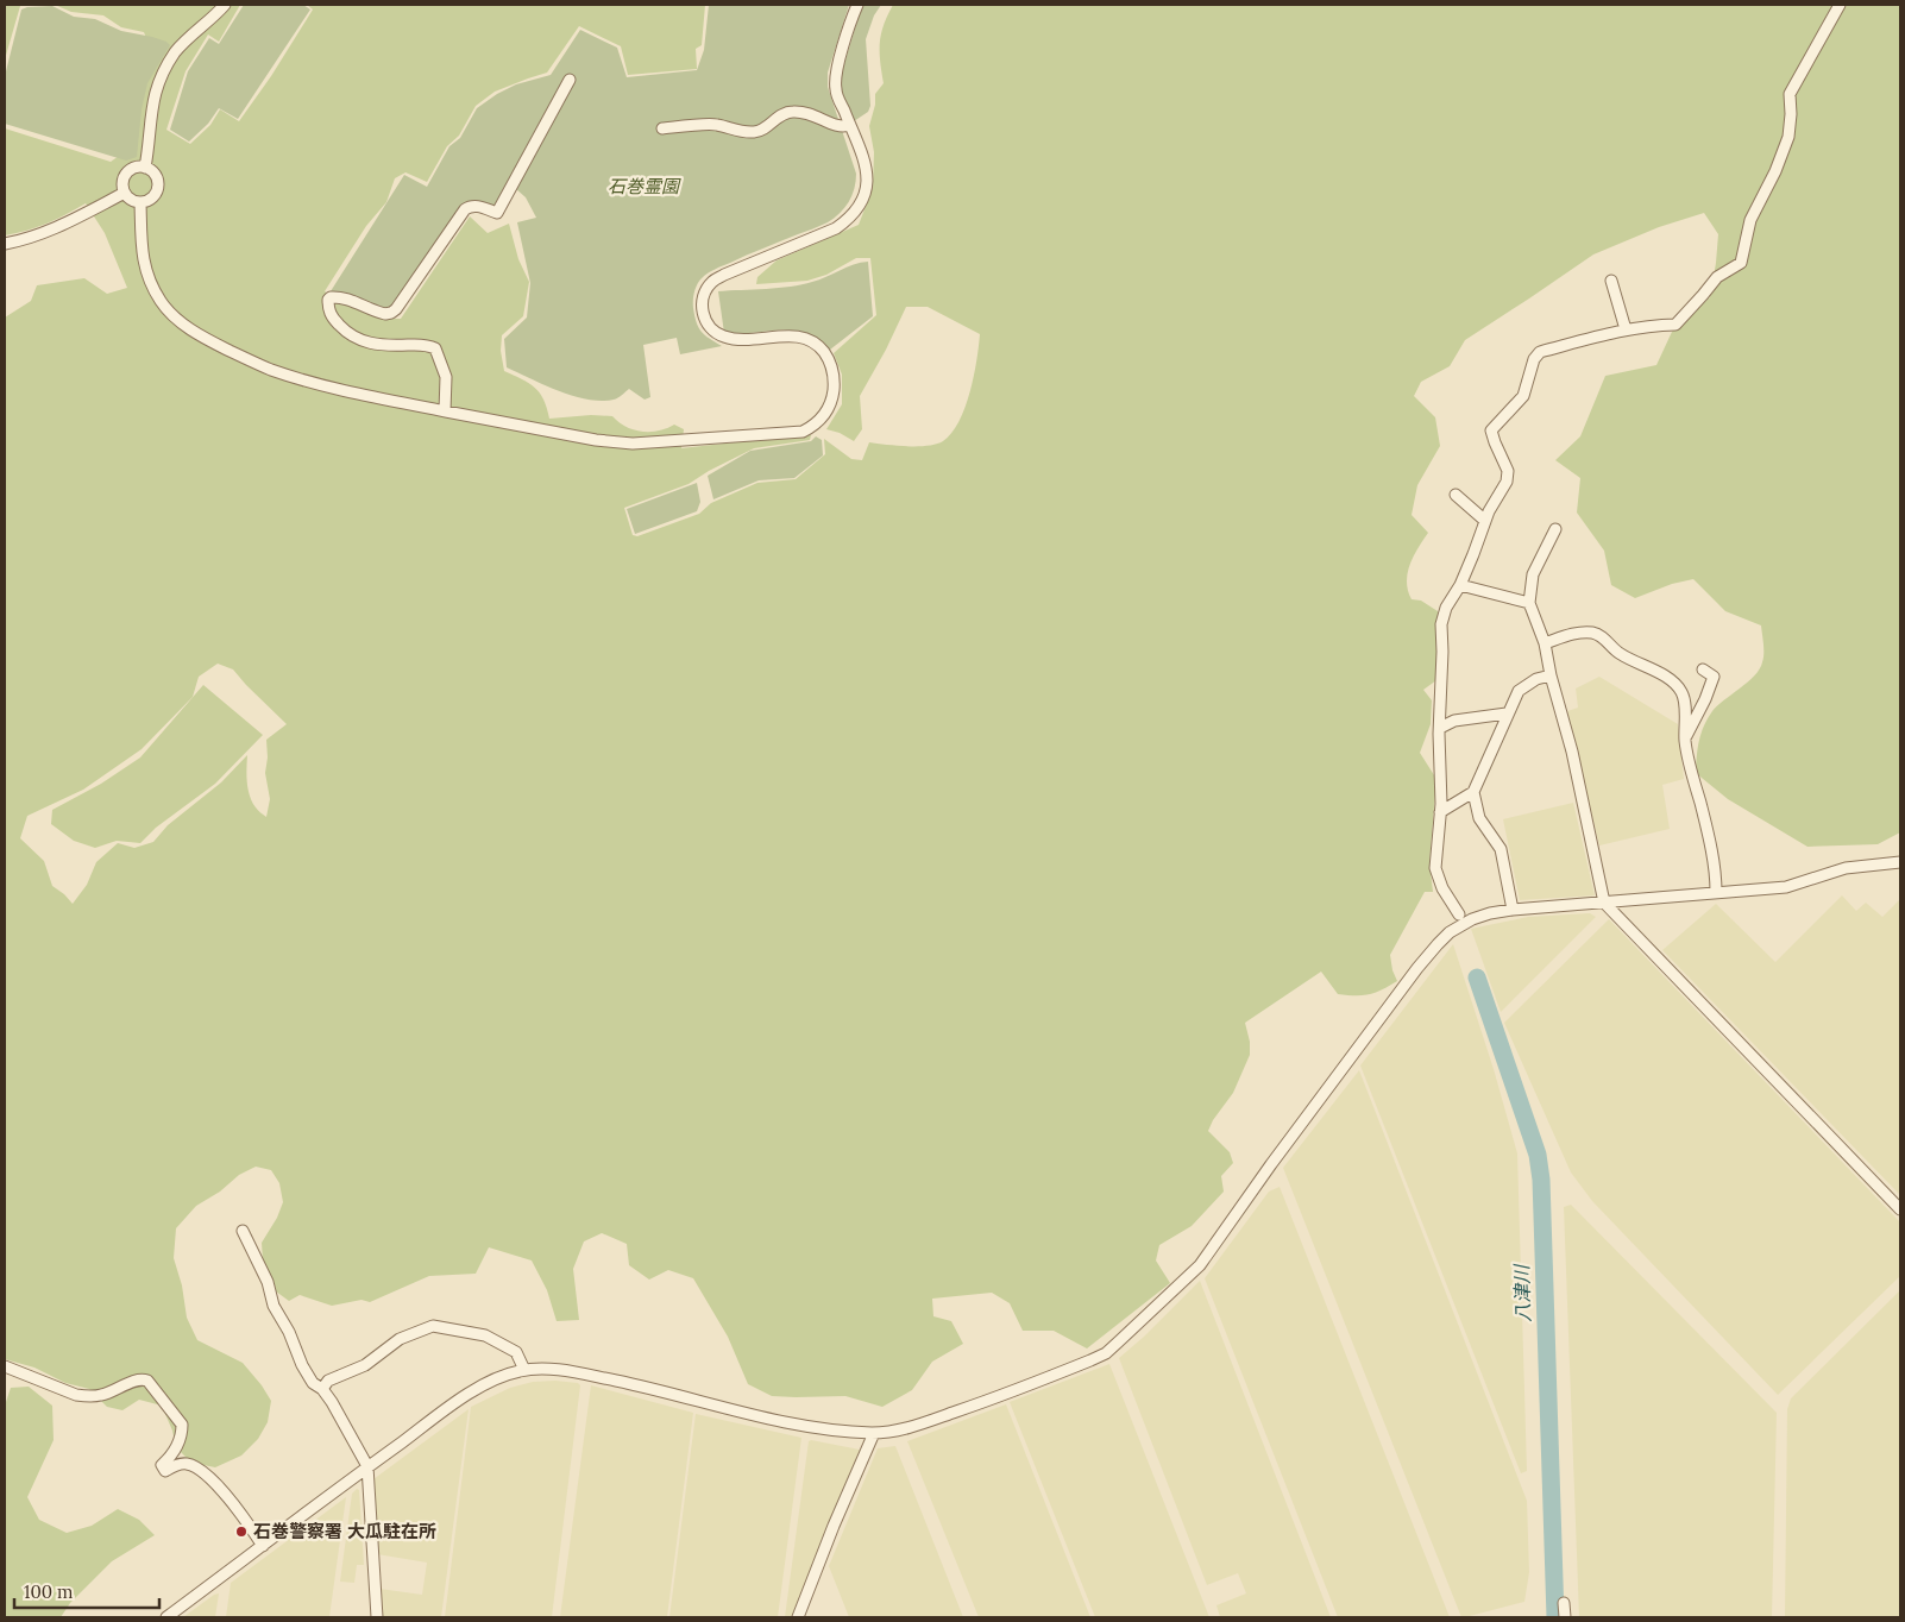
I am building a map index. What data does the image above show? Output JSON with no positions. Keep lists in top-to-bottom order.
{
  "water": ["八津川"],
  "parks": ["石巻霊園"],
  "places": ["石巻警察署 大瓜駐在所"],
  "scale_bar": "100 m"
}
